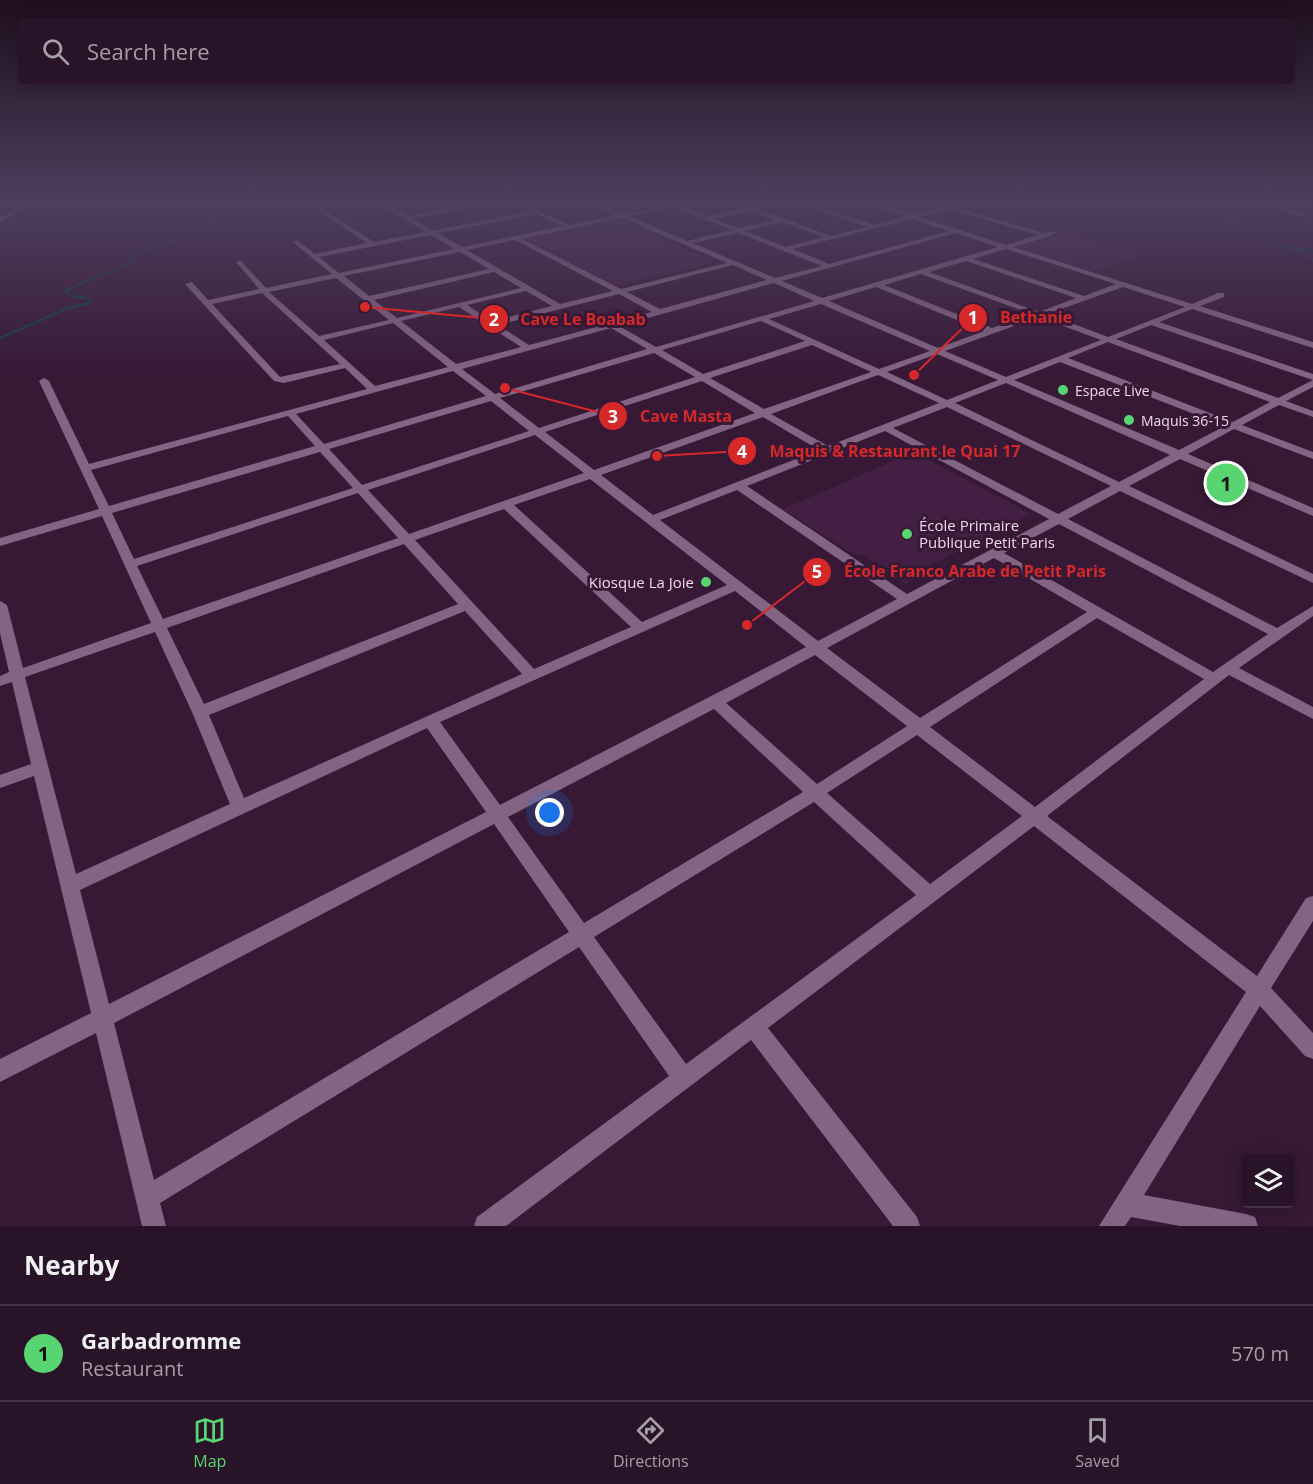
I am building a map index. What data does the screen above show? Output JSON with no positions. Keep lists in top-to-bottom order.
{
  "places": [
    "Cave Le Boabab",
    "Bethanie",
    "Cave Masta",
    "Espace Live",
    "Maquis 36-15",
    "Maquis & Restaurant le Quai 17",
    "École Primaire Publique Petit Paris",
    "Kiosque La Joie",
    "École Franco Arabe de Petit Paris"
  ],
  "page": {
    "search": "Search here",
    "pins": "1",
    "heading": "Nearby",
    "list": [
      {
        "mark": "1",
        "name": "Garbadromme",
        "note": "Restaurant",
        "value": "570 m"
      }
    ],
    "nav": ["Map", "Directions", "Saved"]
  }
}
